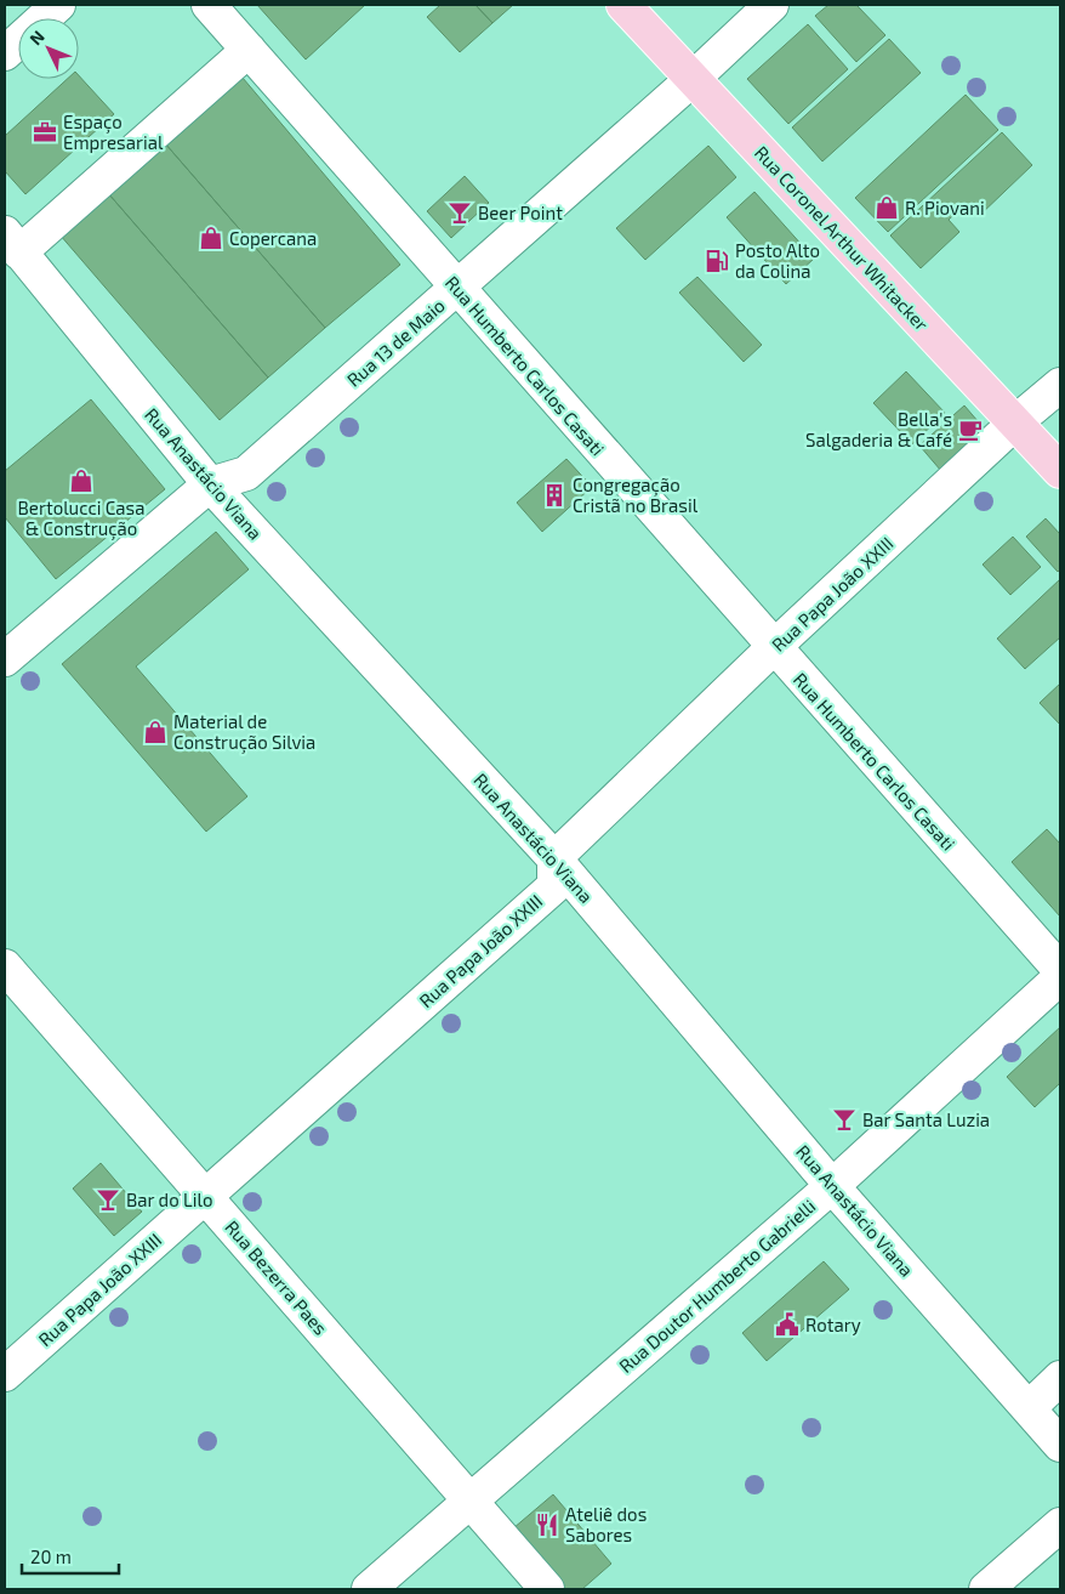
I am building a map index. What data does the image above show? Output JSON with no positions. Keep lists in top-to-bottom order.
{
  "streets": {
    "main road": ["Rua Coronel Arthur Whitacker"],
    "street": [
      "Rua 13 de Maio",
      "Rua Humberto Carlos Casati",
      "Rua Anastácio Viana",
      "Rua Papa João XXIII",
      "Rua Bezerra Paes",
      "Rua Doutor Humberto Gabrielli"
    ]
  },
  "crossings": [
    ["Rua Coronel Arthur Whitacker", "Rua 13 de Maio"],
    ["Rua Coronel Arthur Whitacker", "Rua Papa João XXIII"],
    ["Rua 13 de Maio", "Rua Humberto Carlos Casati"],
    ["Rua 13 de Maio", "Rua Anastácio Viana"],
    ["Rua Humberto Carlos Casati", "Rua Papa João XXIII"],
    ["Rua Anastácio Viana", "Rua Papa João XXIII"],
    ["Rua Anastácio Viana", "Rua Doutor Humberto Gabrielli"],
    ["Rua Papa João XXIII", "Rua Bezerra Paes"],
    ["Rua Bezerra Paes", "Rua Doutor Humberto Gabrielli"]
  ],
  "places": {
    "office": ["Espaço Empresarial"],
    "shop": [
      "R. Piovani",
      "Copercana",
      "Bertolucci Casa & Construção",
      "Material de Construção Silvia"
    ],
    "bar": ["Beer Point", "Bar Santa Luzia", "Bar do Lilo"],
    "fuel station": ["Posto Alto da Colina"],
    "cafe": ["Bella's Salgaderia & Café"],
    "building": ["Congregação Cristã no Brasil"],
    "public building": ["Rotary"],
    "restaurant": ["Ateliê dos Sabores"]
  },
  "scale_bar": "20 m",
  "north": "top left"
}
